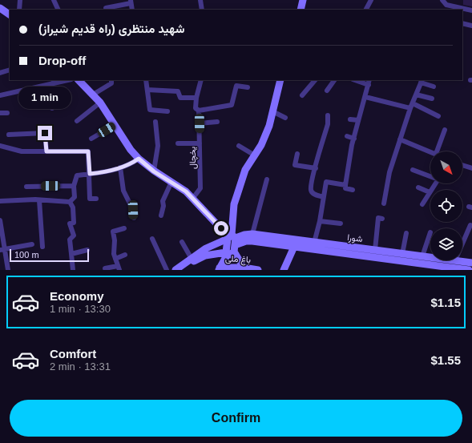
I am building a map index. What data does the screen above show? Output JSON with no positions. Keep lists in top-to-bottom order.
{
  "streets": {
    "street": ["یخچال", "شورا", "باغ ملی"]
  },
  "scale_bar": "100 m",
  "north": "bottom right",
  "page": {
    "banner": ["شهید منتظری (راه قدیم شیراز)", "Drop-off"],
    "bubble": "1 min",
    "scale": "100 m",
    "list": [
      {
        "name": "Economy",
        "note": "1 min · 13:30",
        "value": "$1.15"
      },
      {
        "name": "Comfort",
        "note": "2 min · 13:31",
        "value": "$1.55"
      }
    ],
    "buttons": "Confirm"
  }
}
